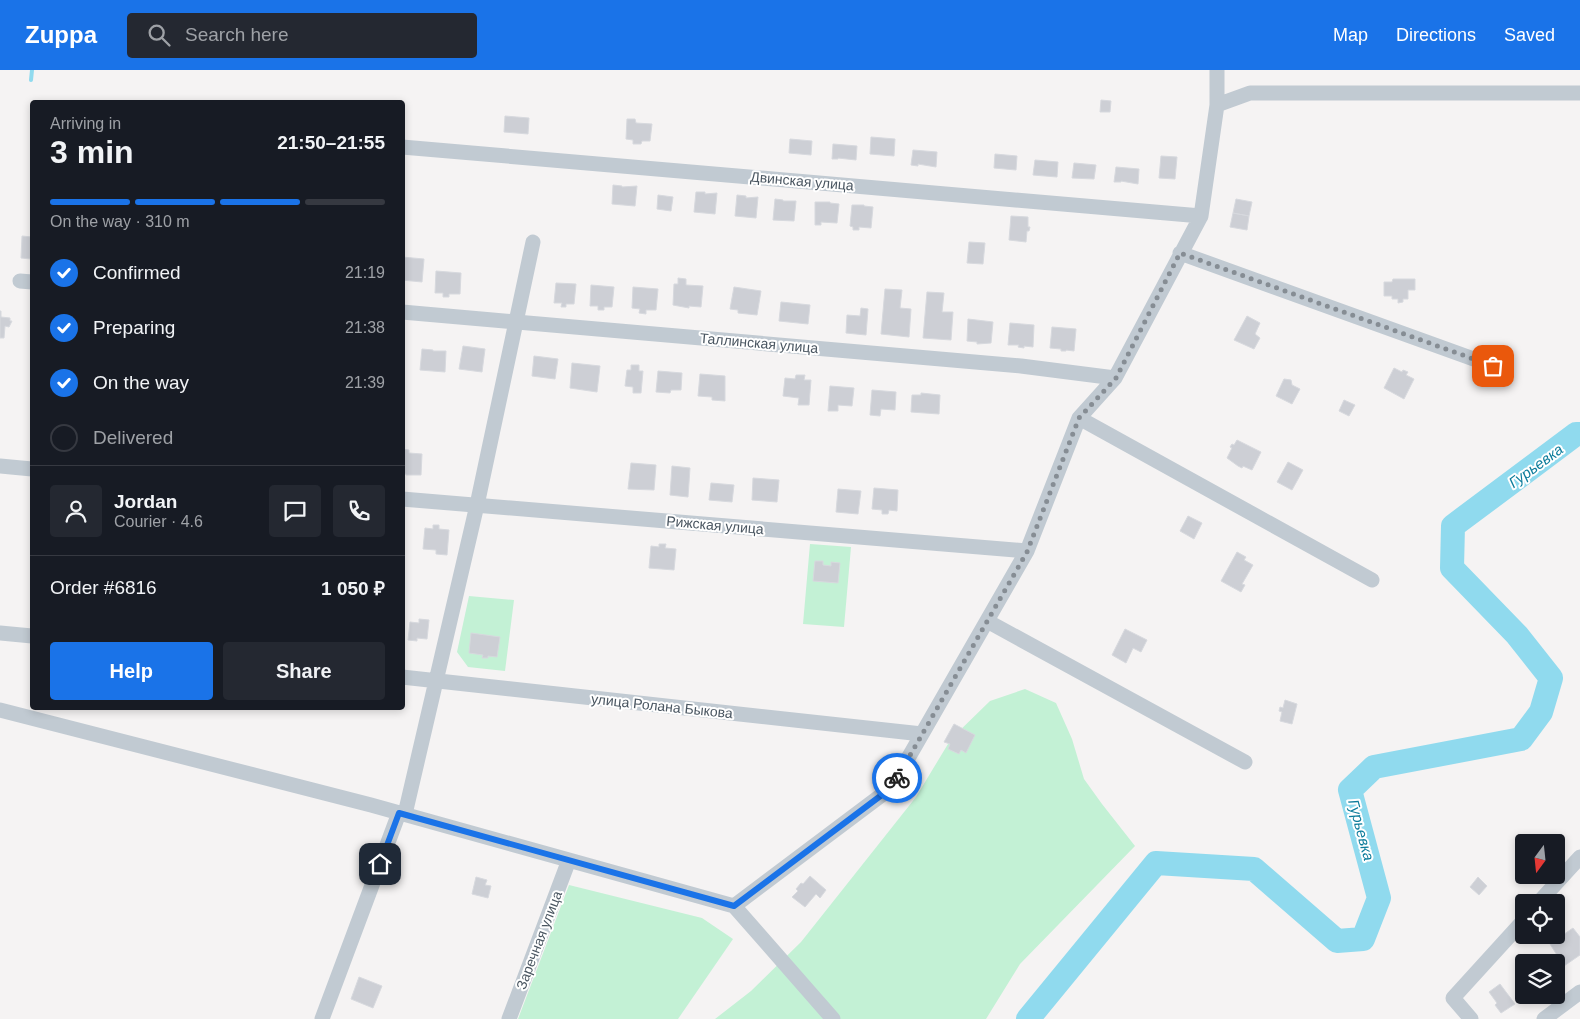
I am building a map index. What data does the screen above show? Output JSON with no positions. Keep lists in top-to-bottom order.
{
  "streets": {
    "street": [
      "Двинская улица",
      "Таллинская улица",
      "Рижская улица",
      "улица Ролана Быкова",
      "Заречная улица"
    ]
  },
  "water": ["Гурьевка"],
  "north": "bottom",
  "page": {
    "header": "Zuppa",
    "search": "Search here",
    "nav": ["Map", "Directions", "Saved"],
    "heading": ["3 min", "Arriving in", "21:50–21:55"],
    "panel": [
      "Jordan",
      "Courier · 4.6",
      "Order #6816",
      "1 050 ₽"
    ],
    "bar": "On the way · 310 m",
    "list": [
      ["Confirmed", "21:19"],
      ["Preparing", "21:38"],
      ["On the way", "21:39"],
      "Delivered"
    ],
    "buttons": ["Help", "Share"]
  }
}
